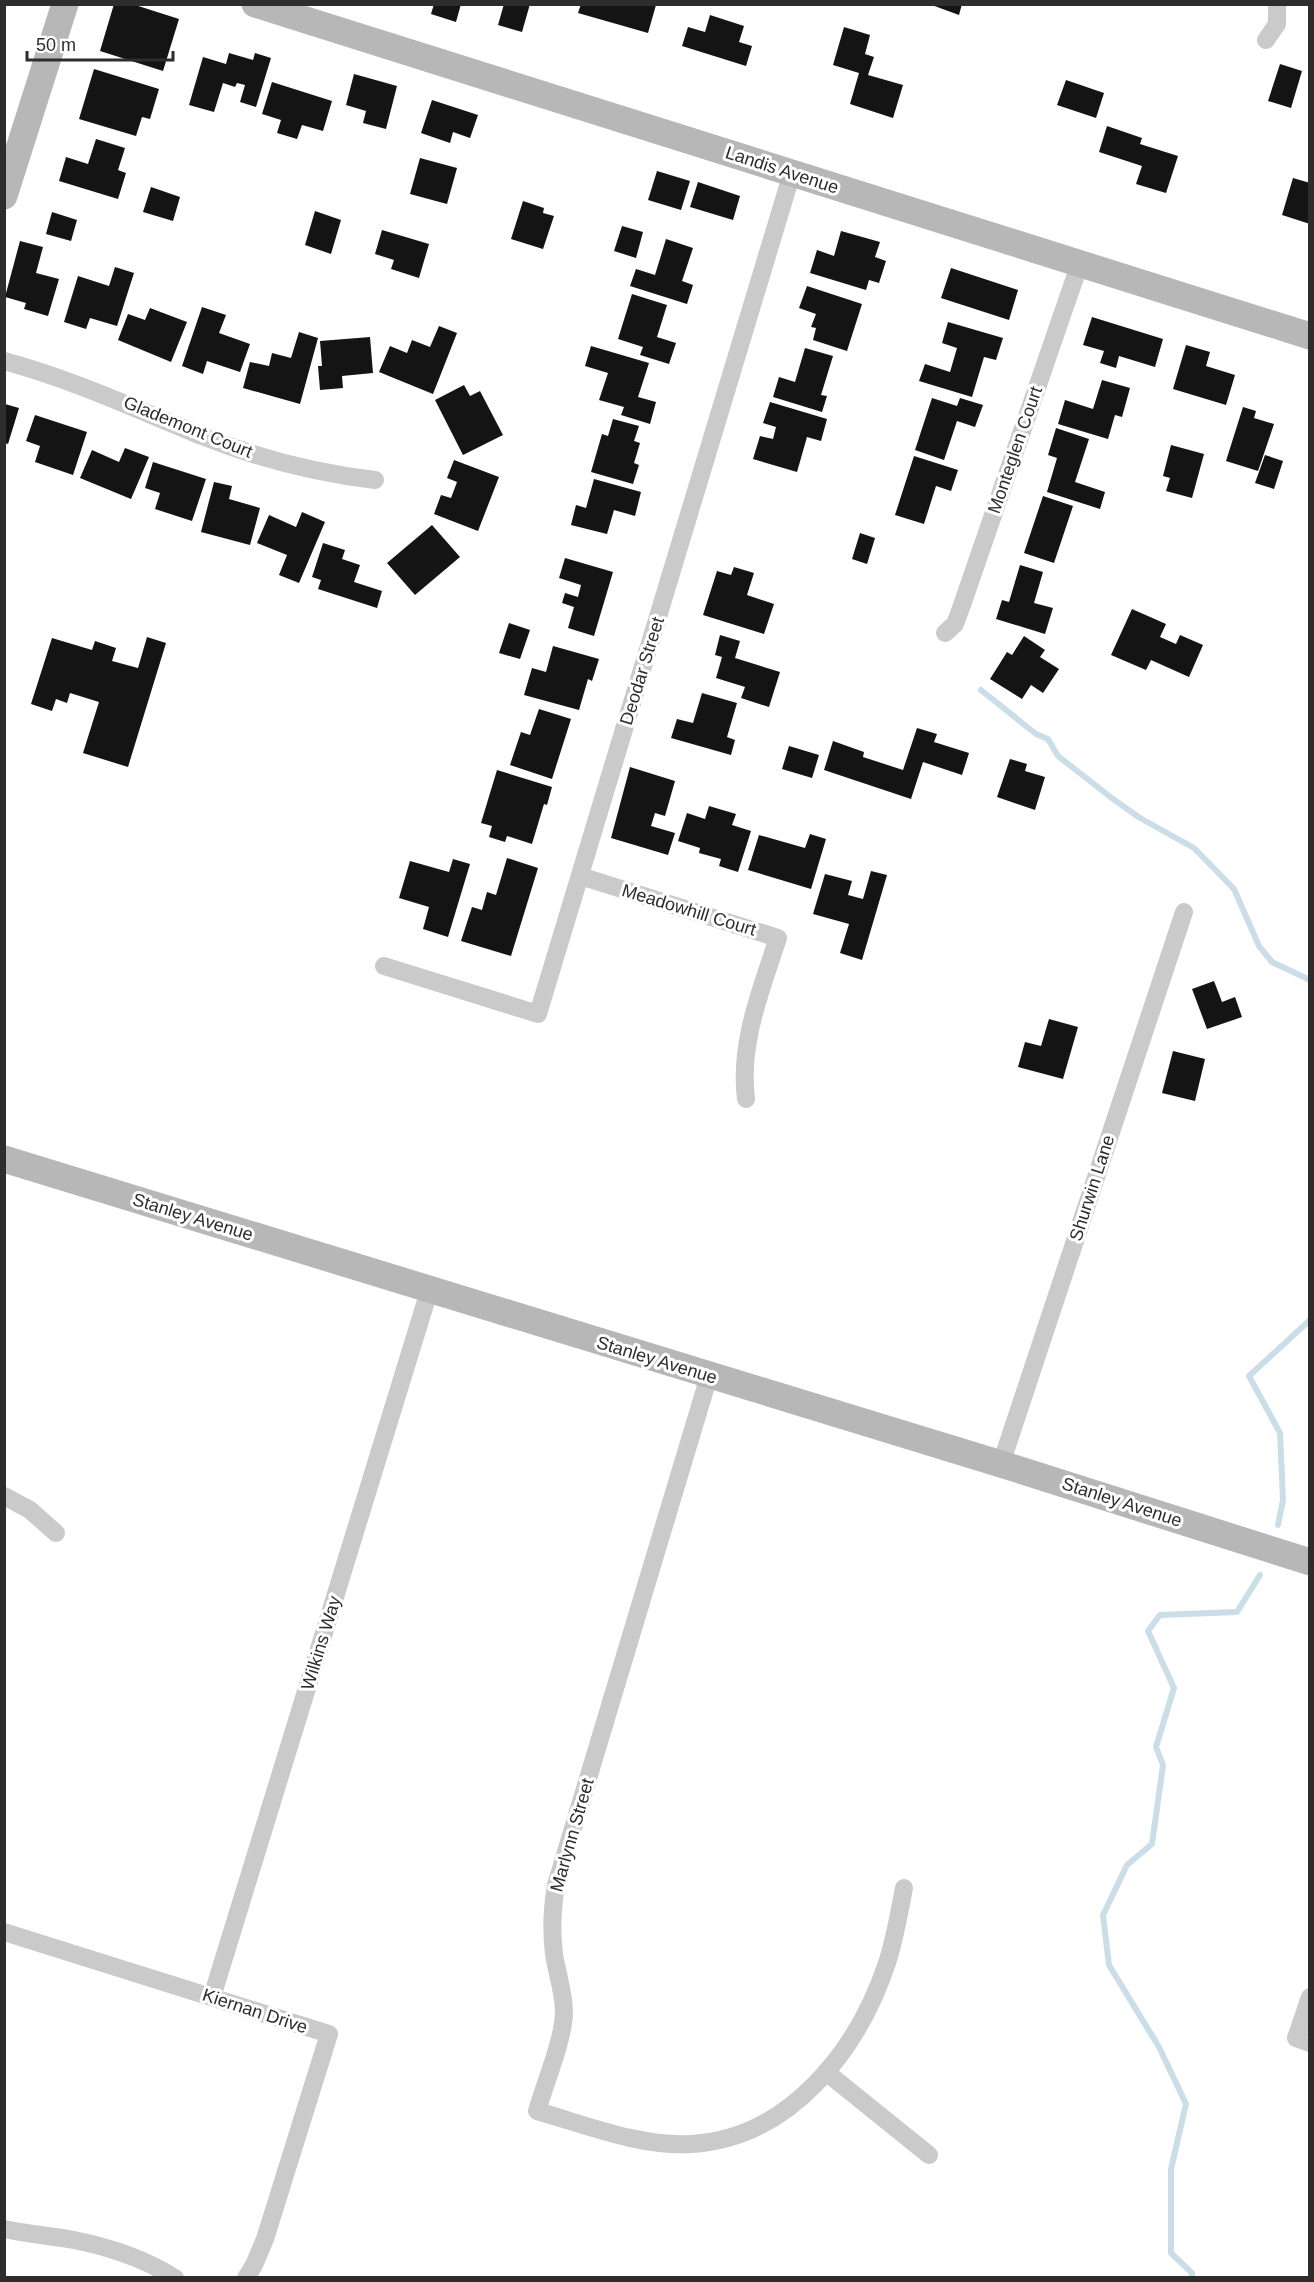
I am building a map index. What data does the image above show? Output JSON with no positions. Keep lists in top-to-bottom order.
{
  "streets": {
    "street": [
      "Landis Avenue",
      "Glademont Court",
      "Monteglen Court",
      "Deodar Street",
      "Meadowhill Court",
      "Shurwin Lane",
      "Stanley Avenue",
      "Wilkins Way",
      "Marlynn Street",
      "Kiernan Drive"
    ]
  },
  "crossings": [
    ["Landis Avenue", "Monteglen Court"],
    ["Landis Avenue", "Deodar Street"],
    ["Deodar Street", "Meadowhill Court"],
    ["Shurwin Lane", "Stanley Avenue"],
    ["Stanley Avenue", "Wilkins Way"],
    ["Stanley Avenue", "Marlynn Street"],
    ["Wilkins Way", "Kiernan Drive"]
  ],
  "scale_bar": "50 m"
}
